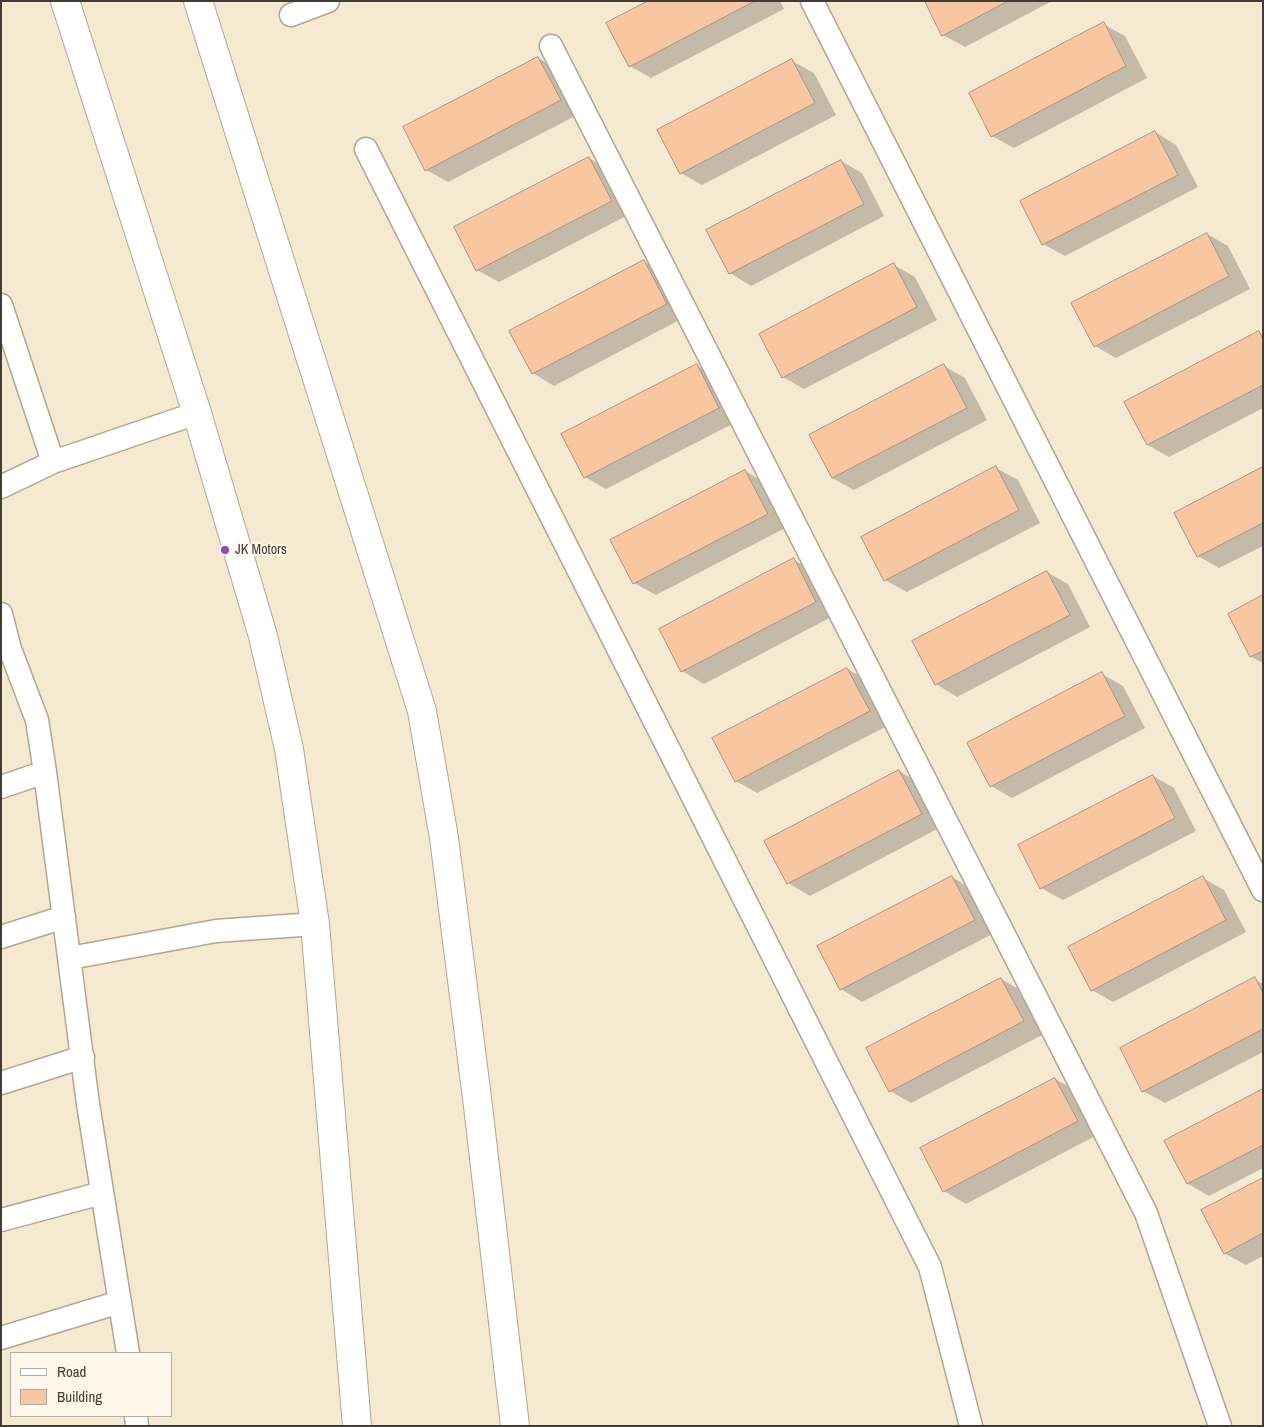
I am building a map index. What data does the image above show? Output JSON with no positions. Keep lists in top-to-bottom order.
{
  "places": ["JK Motors"],
  "legend": ["Road", "Building"]
}
